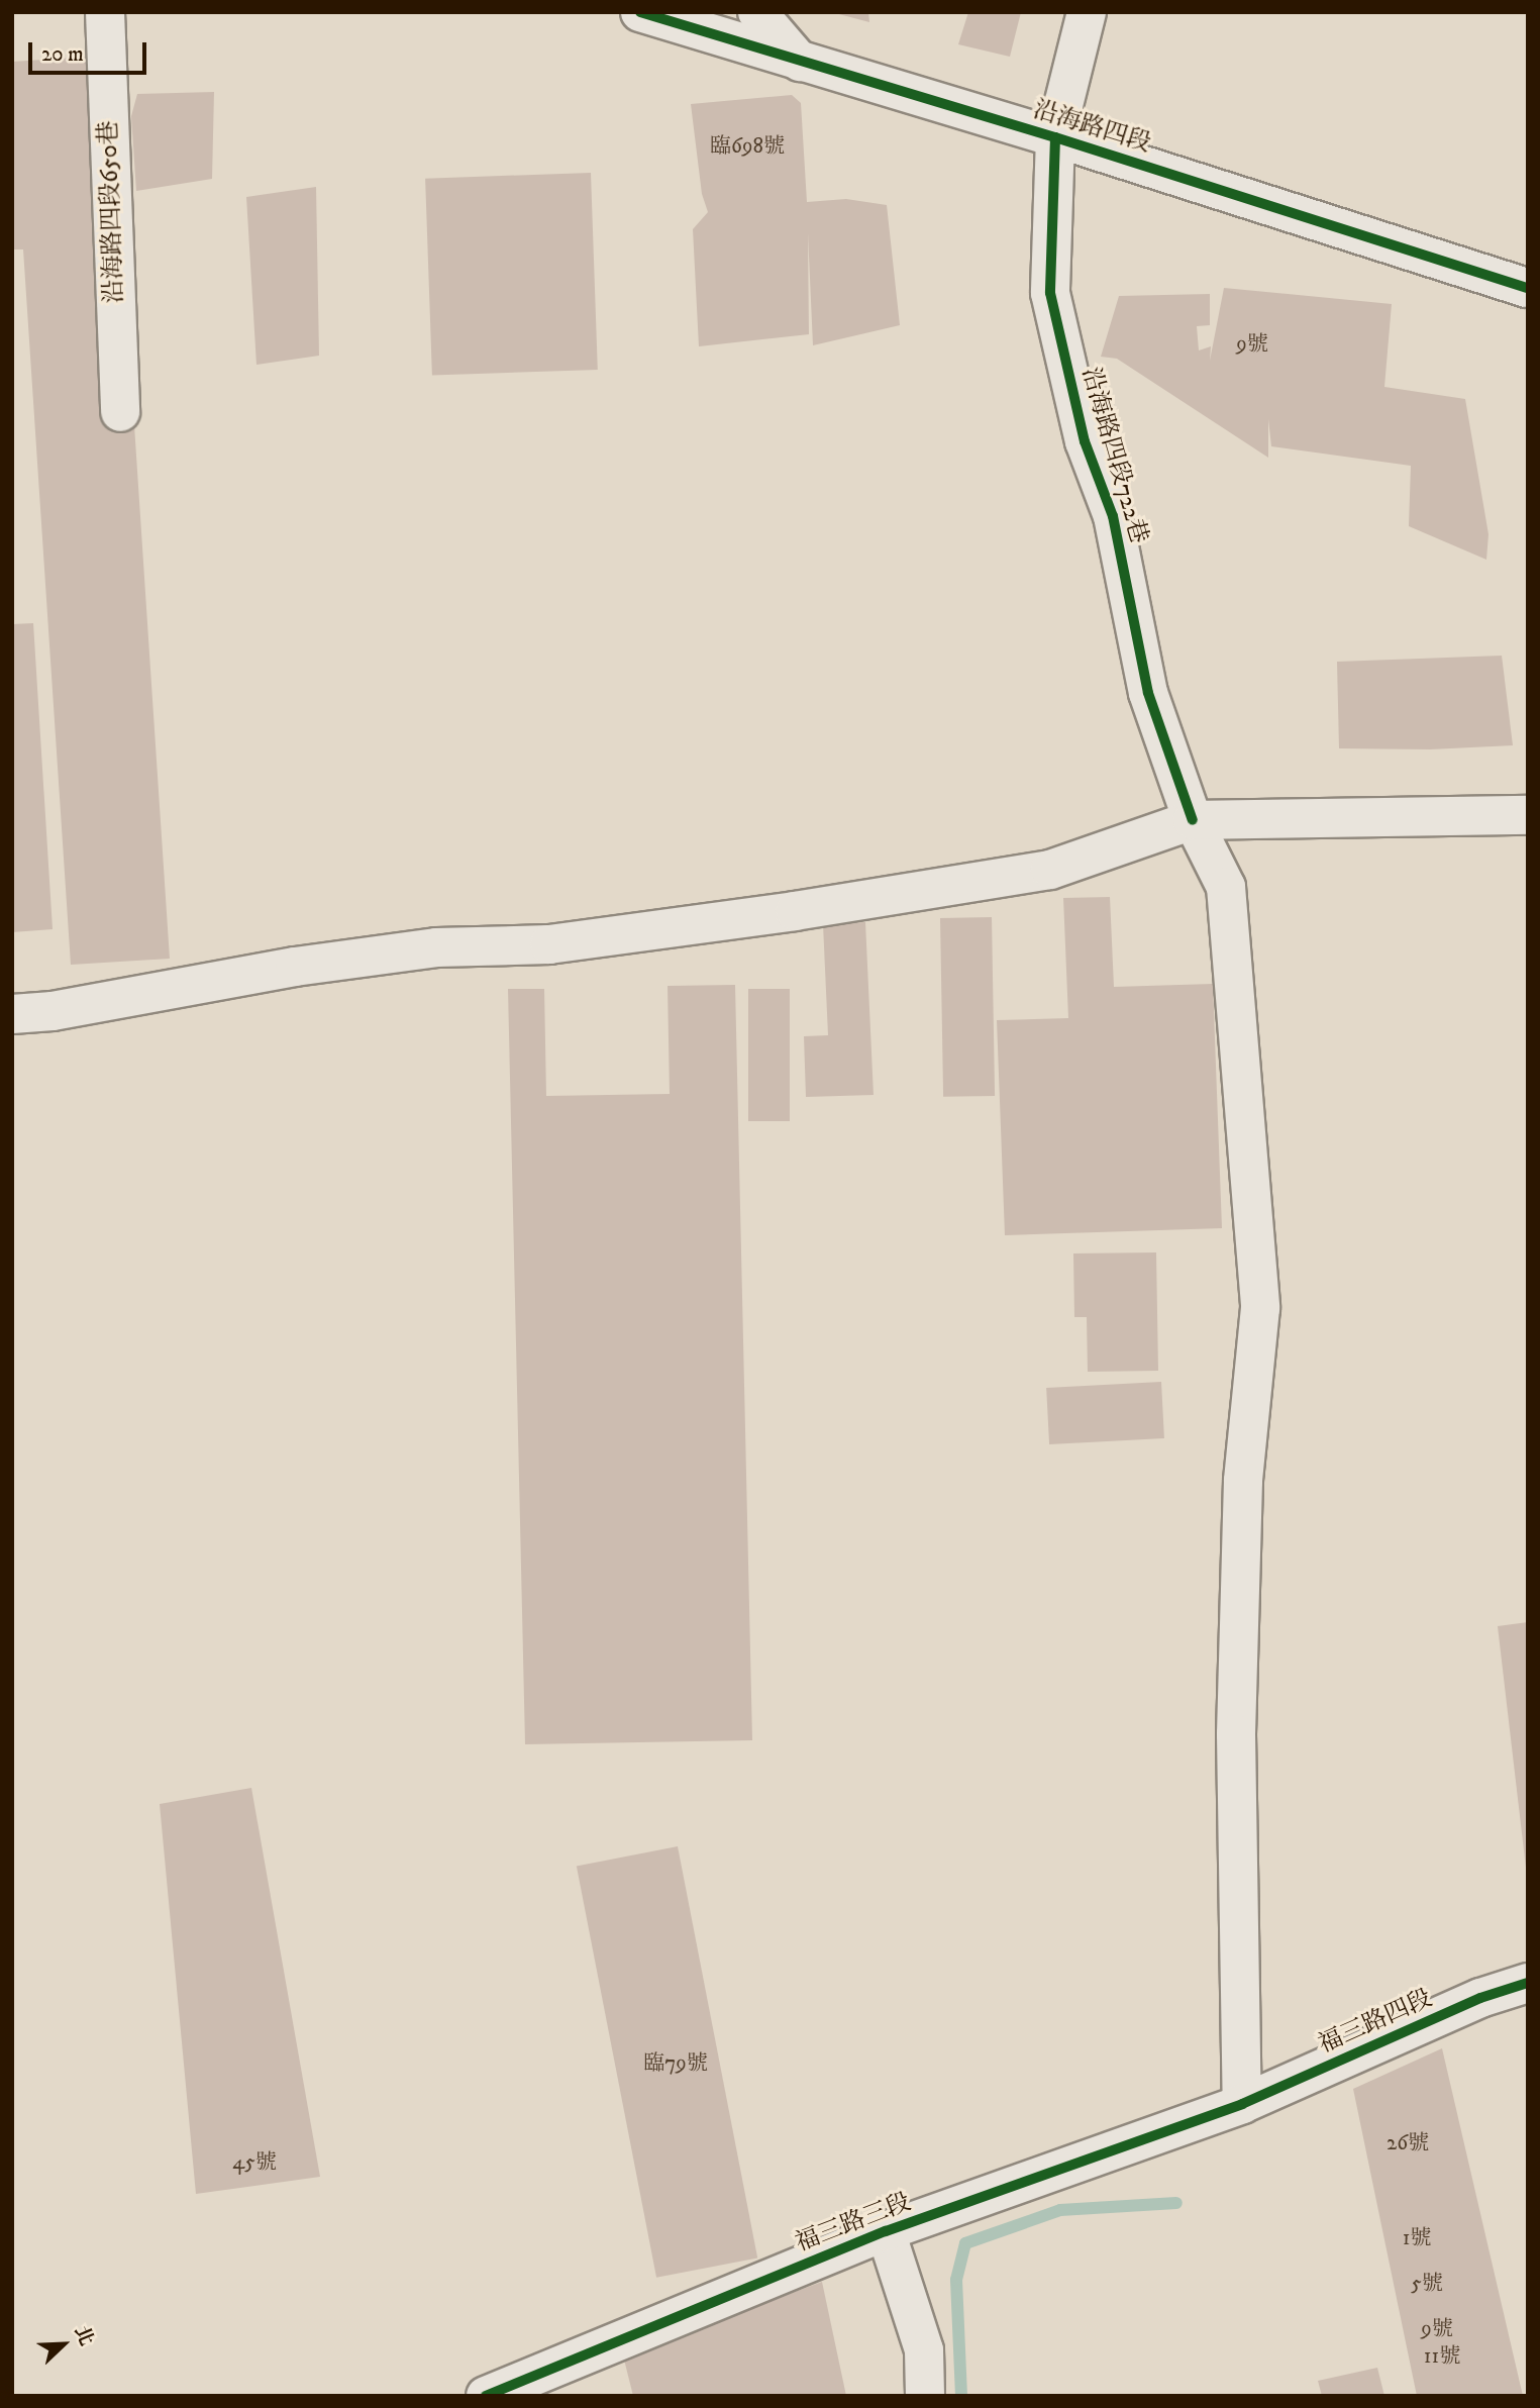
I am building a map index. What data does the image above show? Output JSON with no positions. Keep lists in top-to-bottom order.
{
  "streets": {
    "street": [
      "沿海路四段",
      "沿海路四段650巷",
      "沿海路四段722巷",
      "福三路四段",
      "福三路三段"
    ]
  },
  "crossings": [
    ["沿海路四段", "沿海路四段722巷"],
    ["沿海路四段722巷", "福三路四段"],
    ["沿海路四段722巷", "福三路三段"],
    ["福三路四段", "福三路三段"]
  ],
  "house_numbers": [
    "臨698號",
    "9號",
    "臨79號",
    "26號",
    "45號",
    "1號",
    "5號",
    "9號",
    "11號"
  ],
  "scale_bar": "20 m",
  "north": "top right"
}
